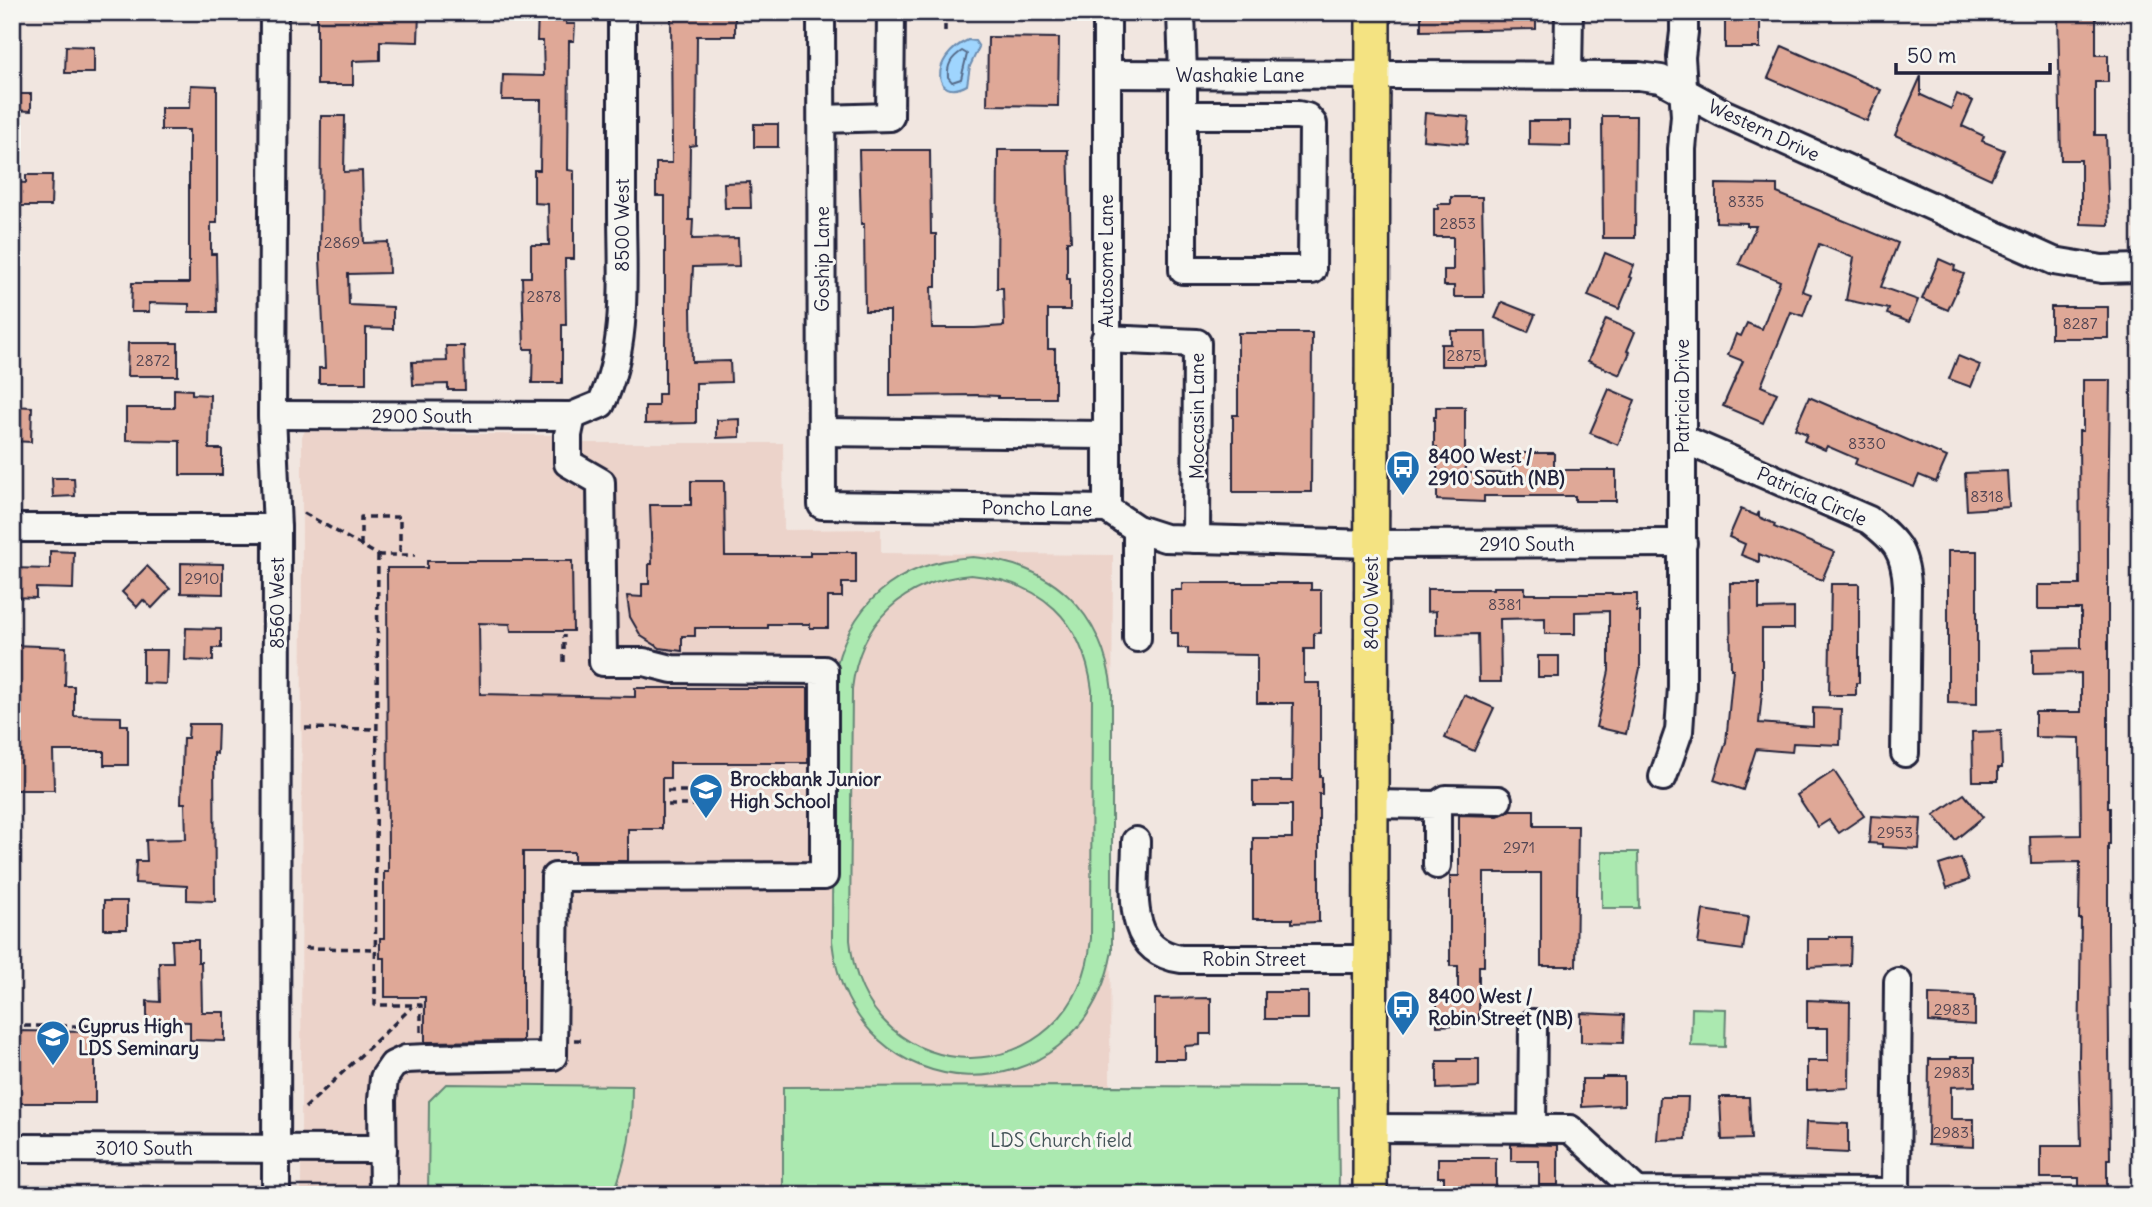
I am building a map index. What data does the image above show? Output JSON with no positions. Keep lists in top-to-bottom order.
{
  "streets": {
    "main road": ["8400 West"],
    "street": [
      "Washakie Lane",
      "Western Drive",
      "8500 West",
      "Goship Lane",
      "Autosome Lane",
      "Patricia Drive",
      "2900 South",
      "Moccasin Lane",
      "Patricia Circle",
      "Poncho Lane",
      "2910 South",
      "8560 West",
      "Robin Street",
      "3010 South"
    ]
  },
  "crossings": [
    ["Washakie Lane", "Western Drive"],
    ["Washakie Lane", "Autosome Lane"],
    ["Washakie Lane", "8400 West"],
    ["Western Drive", "Patricia Drive"],
    ["Western Drive", "8400 West"],
    ["8500 West", "2900 South"],
    ["Goship Lane", "Poncho Lane"],
    ["Autosome Lane", "Moccasin Lane"],
    ["Autosome Lane", "Poncho Lane"],
    ["Patricia Drive", "Patricia Circle"],
    ["Patricia Drive", "2910 South"],
    ["2900 South", "8560 West"],
    ["Moccasin Lane", "Poncho Lane"],
    ["Poncho Lane", "2910 South"],
    ["Poncho Lane", "8400 West"],
    ["2910 South", "8400 West"],
    ["8560 West", "3010 South"],
    ["8400 West", "Robin Street"]
  ],
  "parks": ["LDS Church field"],
  "places": {
    "bus stop": ["8400 West / 2910 South (NB)", "8400 West / Robin Street (NB)"],
    "school or university": ["Brockbank Junior High School", "Cyprus High LDS Seminary"]
  },
  "house_numbers": [
    "8335",
    "2853",
    "2869",
    "2878",
    "8287",
    "2875",
    "2872",
    "8330",
    "8318",
    "2910",
    "8381",
    "2953",
    "2971",
    "2983",
    "2983",
    "2983"
  ],
  "scale_bar": "50 m"
}
